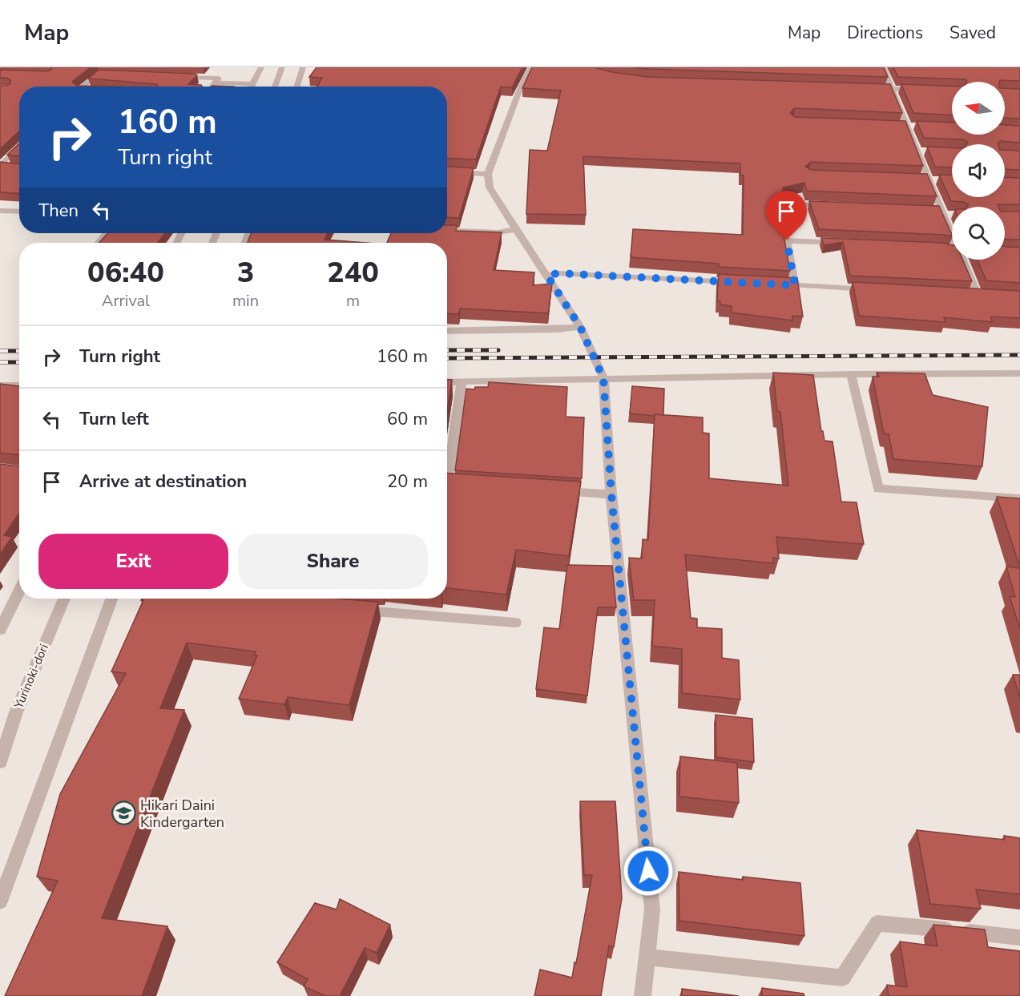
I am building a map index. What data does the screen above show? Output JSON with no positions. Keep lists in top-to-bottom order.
{
  "streets": {
    "street": ["Yurinoki-dori"]
  },
  "places": {
    "school or university": ["Hikari Daini Kindergarten"]
  },
  "north": "left",
  "page": {
    "header": "Map",
    "nav": ["Map", "Directions", "Saved"],
    "turn": ["160 m", "Turn right"],
    "then": "Then",
    "eta": [
      "06:40",
      "Arrival",
      "3",
      "min",
      "240",
      "m"
    ],
    "list": [
      {
        "name": "Turn right",
        "value": "160 m"
      },
      {
        "name": "Turn left",
        "value": "60 m"
      },
      {
        "name": "Arrive at destination",
        "value": "20 m"
      }
    ],
    "buttons": ["Exit", "Share"]
  }
}
